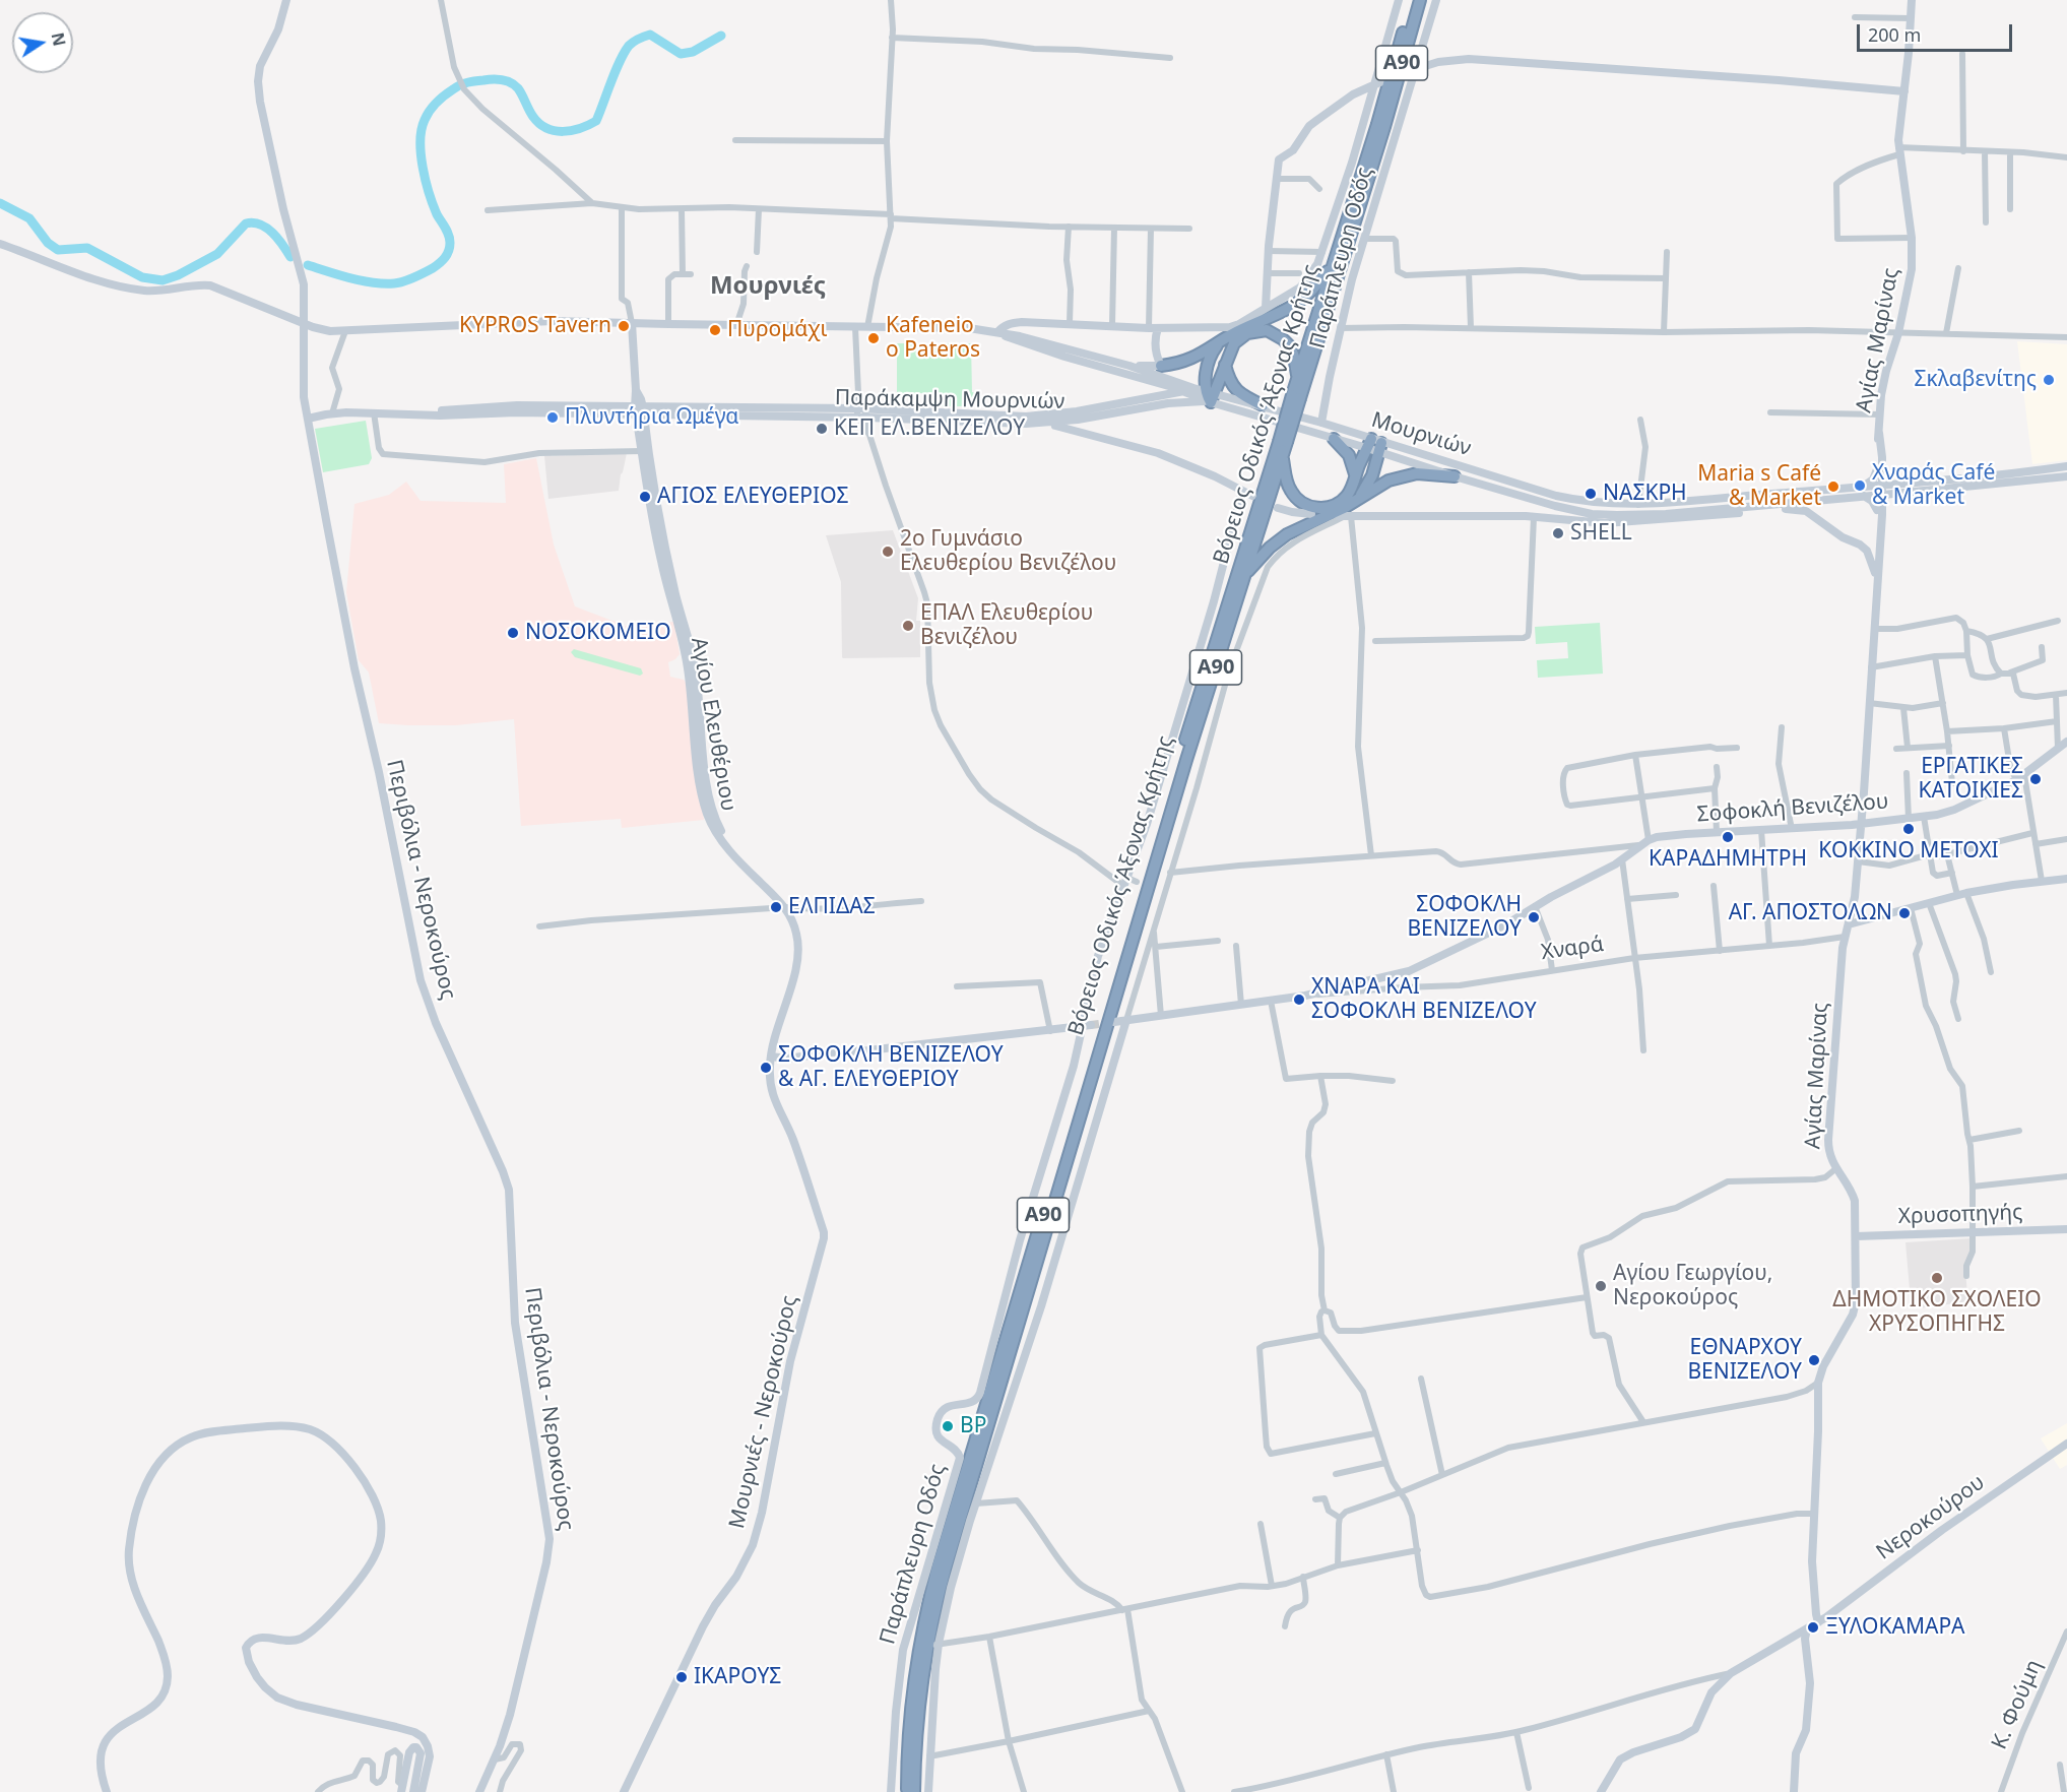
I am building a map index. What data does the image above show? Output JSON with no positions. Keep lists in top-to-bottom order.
{
  "streets": {
    "highway": ["Α90", "Βόρειος Οδικός Άξονας Κρήτης"],
    "main road": [
      "Παράπλευρη Οδός",
      "Αγίας Μαρίνας",
      "Παράκαμψη Μουρνιών",
      "Μουρνιών",
      "Αγίου Ελευθέριου",
      "Σοφοκλή Βενιζέλου",
      "Περιβόλια - Νεροκούρος",
      "Χναρά",
      "Χρυσοπηγής",
      "Μουρνιές - Νεροκούρος",
      "Νεροκούρου"
    ],
    "street": ["Κ. Φούμη"]
  },
  "crossings": [
    ["Παράπλευρη Οδός", "Μουρνιών"],
    ["Αγίας Μαρίνας", "Σοφοκλή Βενιζέλου"],
    ["Αγίας Μαρίνας", "Χναρά"],
    ["Αγίας Μαρίνας", "Χρυσοπηγής"],
    ["Αγίας Μαρίνας", "Νεροκούρου"],
    ["Παράκαμψη Μουρνιών", "Μουρνιών"],
    ["Παράκαμψη Μουρνιών", "Αγίου Ελευθέριου"],
    ["Παράκαμψη Μουρνιών", "Περιβόλια - Νεροκούρος"],
    ["Αγίου Ελευθέριου", "Μουρνιές - Νεροκούρος"],
    ["Σοφοκλή Βενιζέλου", "Χναρά"]
  ],
  "districts": ["Μουρνιές"],
  "places": [
    "KYPROS Tavern",
    "Πυρομάχι",
    "Kafeneio o Pateros",
    "Σκλαβενίτης",
    "Πλυντήρια Ωμέγα",
    "ΚΕΠ ΕΛ.ΒΕΝΙΖΕΛΟΥ",
    "Χναράς Café & Market",
    "Maria s Café & Market",
    "ΝΑΣΚΡΗ",
    "ΑΓΙΟΣ ΕΛΕΥΘΕΡΙΟΣ",
    "SHELL",
    "2ο Γυμνάσιο Ελευθερίου Βενιζέλου",
    "ΕΠΑΛ Ελευθερίου Βενιζέλου",
    "ΝΟΣΟΚΟΜΕΙΟ",
    "ΕΡΓΑΤΙΚΕΣ ΚΑΤΟΙΚΙΕΣ",
    "ΚΟΚΚΙΝΟ ΜΕΤΟΧΙ",
    "ΚΑΡΑΔΗΜΗΤΡΗ",
    "ΕΛΠΙΔΑΣ",
    "ΑΓ. ΑΠΟΣΤΟΛΩΝ",
    "ΣΟΦΟΚΛΗ ΒΕΝΙΖΕΛΟΥ",
    "ΧΝΑΡΑ ΚΑΙ ΣΟΦΟΚΛΗ ΒΕΝΙΖΕΛΟΥ",
    "ΣΟΦΟΚΛΗ ΒΕΝΙΖΕΛΟΥ & ΑΓ. ΕΛΕΥΘΕΡΙΟΥ",
    "ΔΗΜΟΤΙΚΟ ΣΧΟΛΕΙΟ ΧΡΥΣΟΠΗΓΗΣ",
    "Αγίου Γεωργίου, Νεροκούρος",
    "ΕΘΝΑΡΧΟΥ ΒΕΝΙΖΕΛΟΥ",
    "BP",
    "ΞΥΛΟΚΑΜΑΡΑ",
    "ΙΚΑΡΟΥΣ"
  ],
  "scale_bar": "200 m",
  "north": "right"
}
